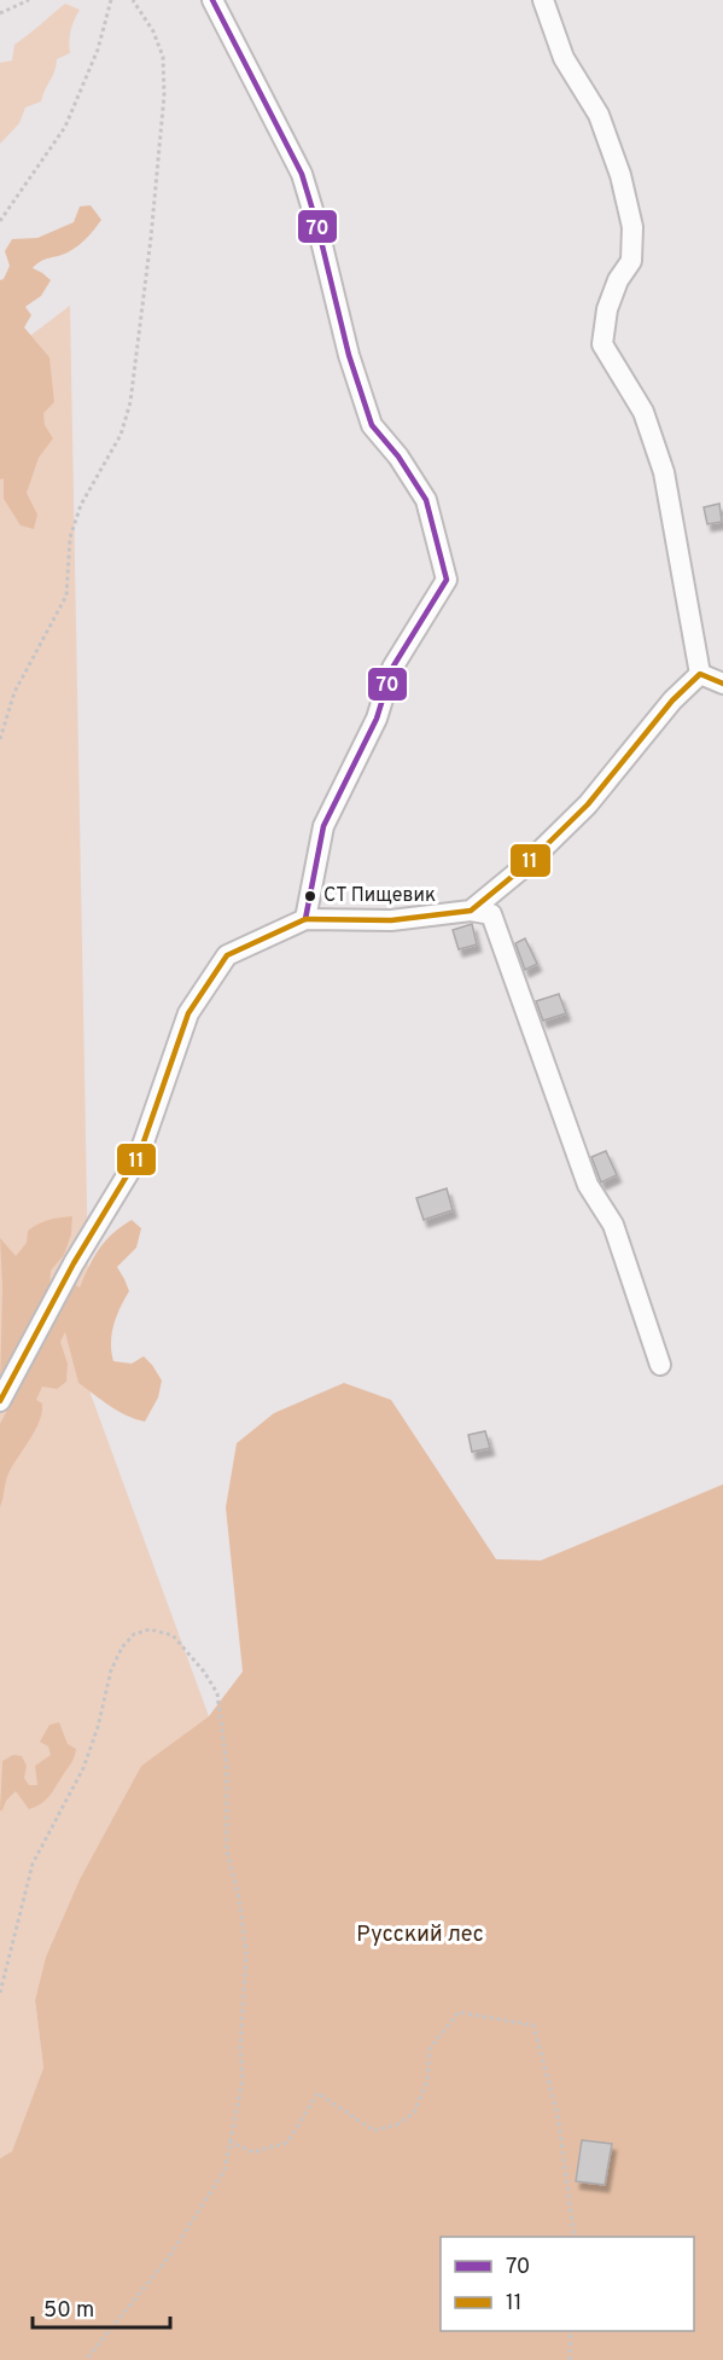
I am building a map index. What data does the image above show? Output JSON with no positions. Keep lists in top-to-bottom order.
{
  "parks": ["Русский лес"],
  "places": ["СТ Пищевик"],
  "lines": ["transit line 70", "transit line 11"],
  "legend": ["70", "11"],
  "scale_bar": "50 m"
}
